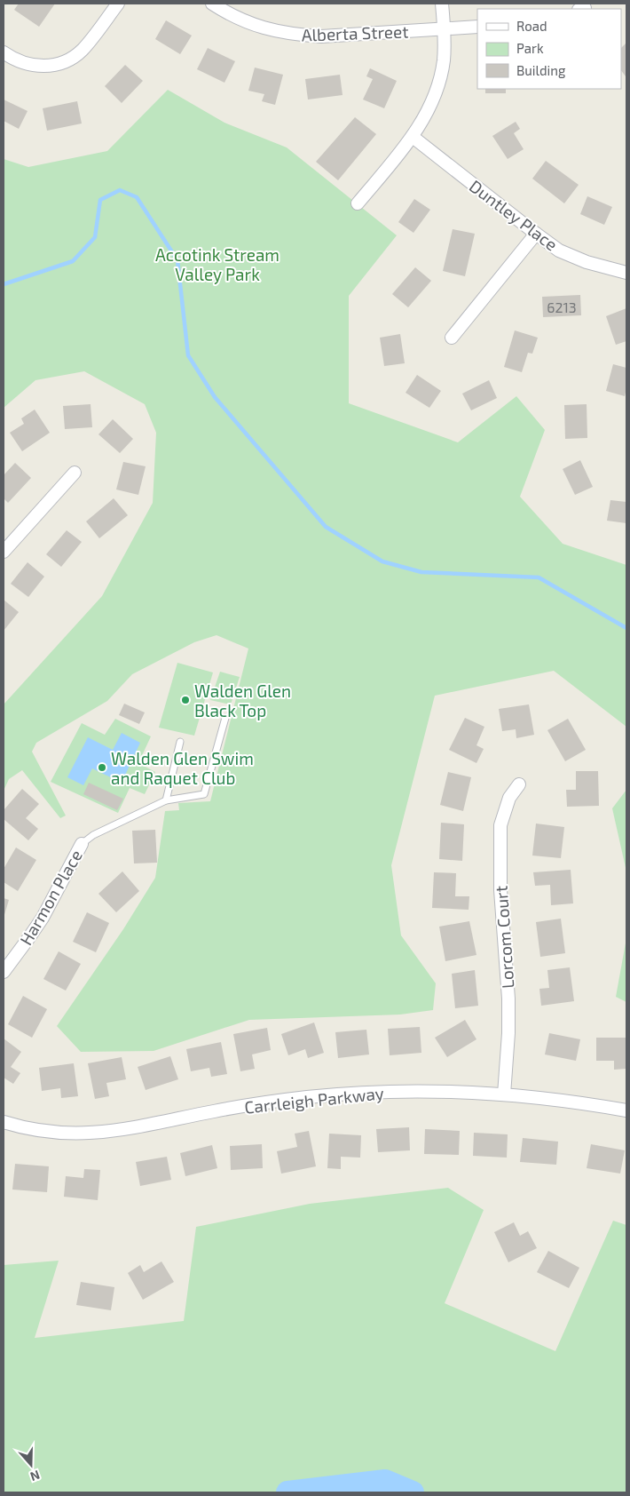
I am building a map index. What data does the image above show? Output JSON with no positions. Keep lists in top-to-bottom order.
{
  "streets": {
    "street": [
      "Alberta Street",
      "Duntley Place",
      "Harmon Place",
      "Lorcom Court",
      "Carrleigh Parkway"
    ]
  },
  "crossings": [
    ["Lorcom Court", "Carrleigh Parkway"]
  ],
  "parks": ["Accotink Stream Valley Park"],
  "places": ["Walden Glen Black Top", "Walden Glen Swim and Raquet Club"],
  "house_numbers": ["6213"],
  "legend": ["Road", "Park", "Building"],
  "north": "bottom"
}
